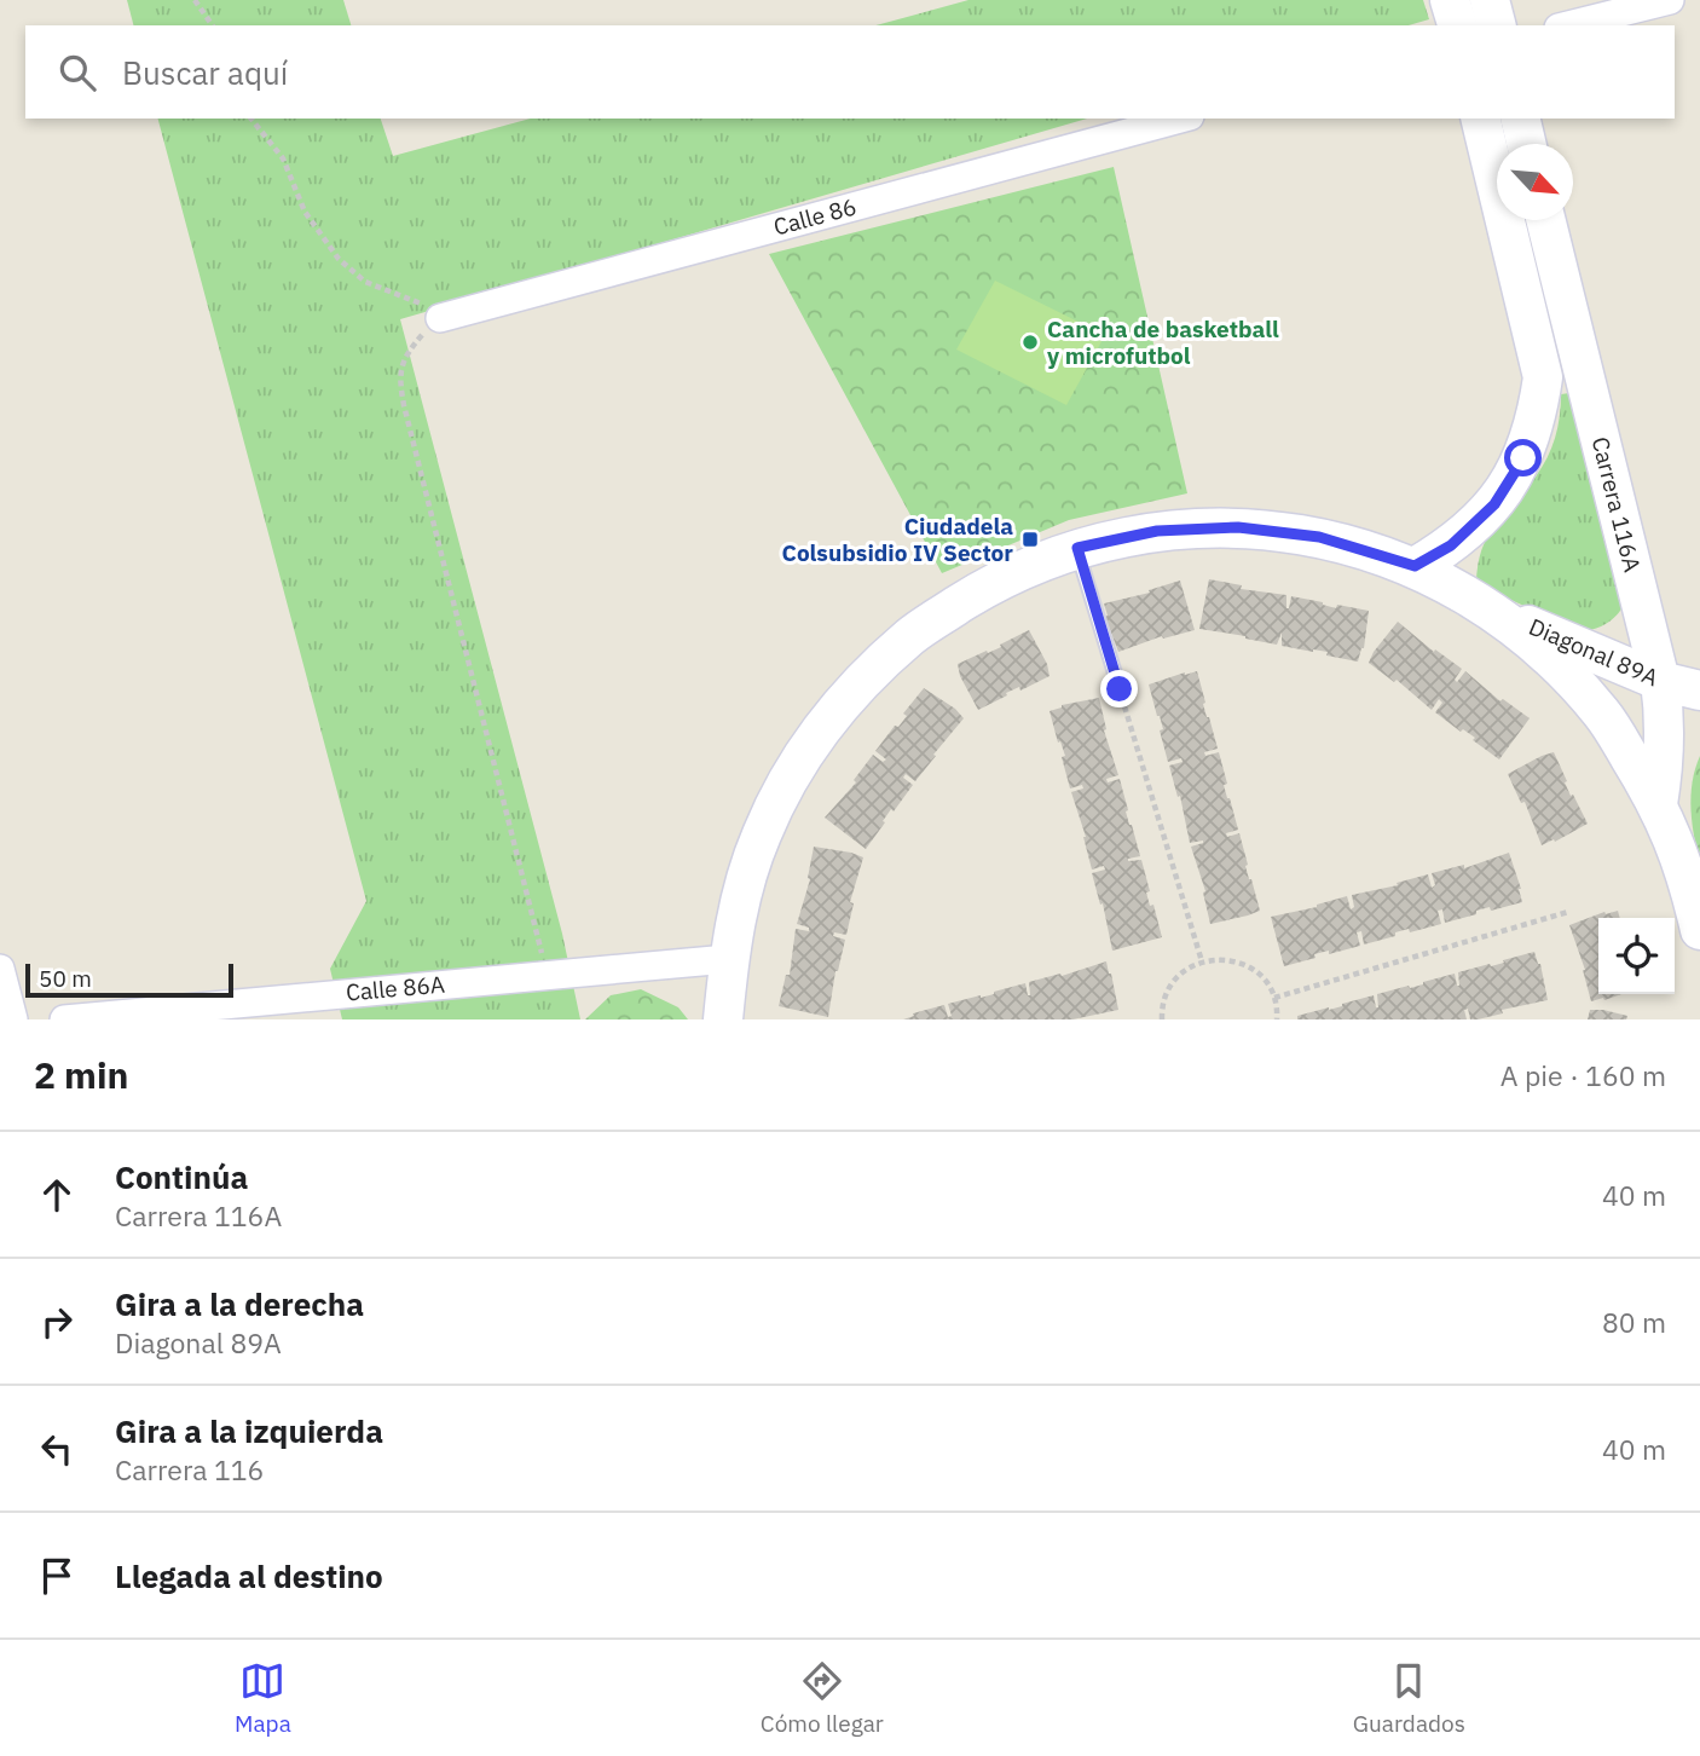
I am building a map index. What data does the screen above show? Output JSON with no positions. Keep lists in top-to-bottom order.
{
  "streets": {
    "street": [
      "Calle 86",
      "Carrera 116A",
      "Diagonal 89A",
      "Calle 86A"
    ]
  },
  "crossings": [
    ["Carrera 116A", "Diagonal 89A"],
    ["Diagonal 89A", "Calle 86A"]
  ],
  "places": {
    "other": ["Cancha de basketball y microfutbol"],
    "transit": ["Ciudadela Colsubsidio IV Sector"]
  },
  "scale_bar": "50 m",
  "north": "bottom right",
  "page": {
    "search": "Buscar aquí",
    "scale": "50 m",
    "heading": ["2 min", "A pie · 160 m"],
    "list": [
      ["Continúa", "Carrera 116A", "40 m"],
      ["Gira a la derecha", "Diagonal 89A", "80 m"],
      ["Gira a la izquierda", "Carrera 116", "40 m"],
      "Llegada al destino"
    ],
    "nav": ["Mapa", "Cómo llegar", "Guardados"]
  }
}
